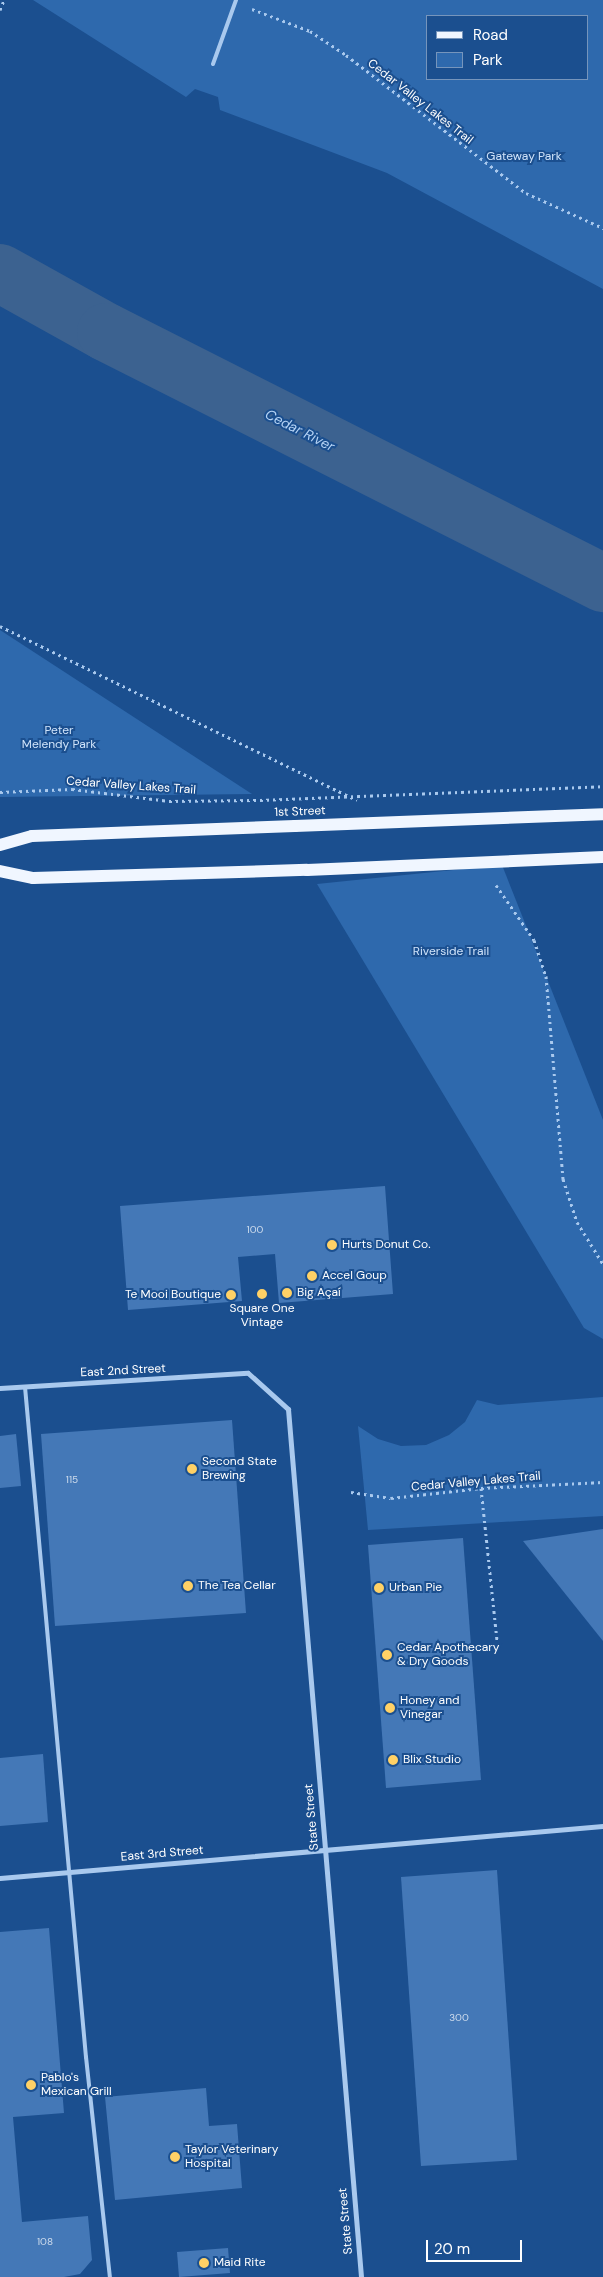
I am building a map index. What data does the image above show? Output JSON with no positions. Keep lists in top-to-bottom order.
{
  "streets": {
    "main road": ["1st Street"],
    "street": ["East 2nd Street", "State Street", "East 3rd Street"],
    "path": ["Cedar Valley Lakes Trail"]
  },
  "crossings": [
    ["East 2nd Street", "State Street"],
    ["State Street", "East 3rd Street"]
  ],
  "water": ["Cedar River"],
  "parks": ["Gateway Park", "Peter Melendy Park", "Riverside Trail"],
  "places": [
    "Hurts Donut Co.",
    "Accel Goup",
    "Big Açaí",
    "Square One Vintage",
    "Te Mooi Boutique",
    "Second State Brewing",
    "The Tea Cellar",
    "Urban Pie",
    "Cedar Apothecary & Dry Goods",
    "Honey and Vinegar",
    "Blix Studio",
    "Pablo's Mexican Grill",
    "Taylor Veterinary Hospital",
    "Maid Rite"
  ],
  "house_numbers": [
    "100",
    "115",
    "300",
    "108"
  ],
  "legend": ["Road", "Park"],
  "scale_bar": "20 m"
}
